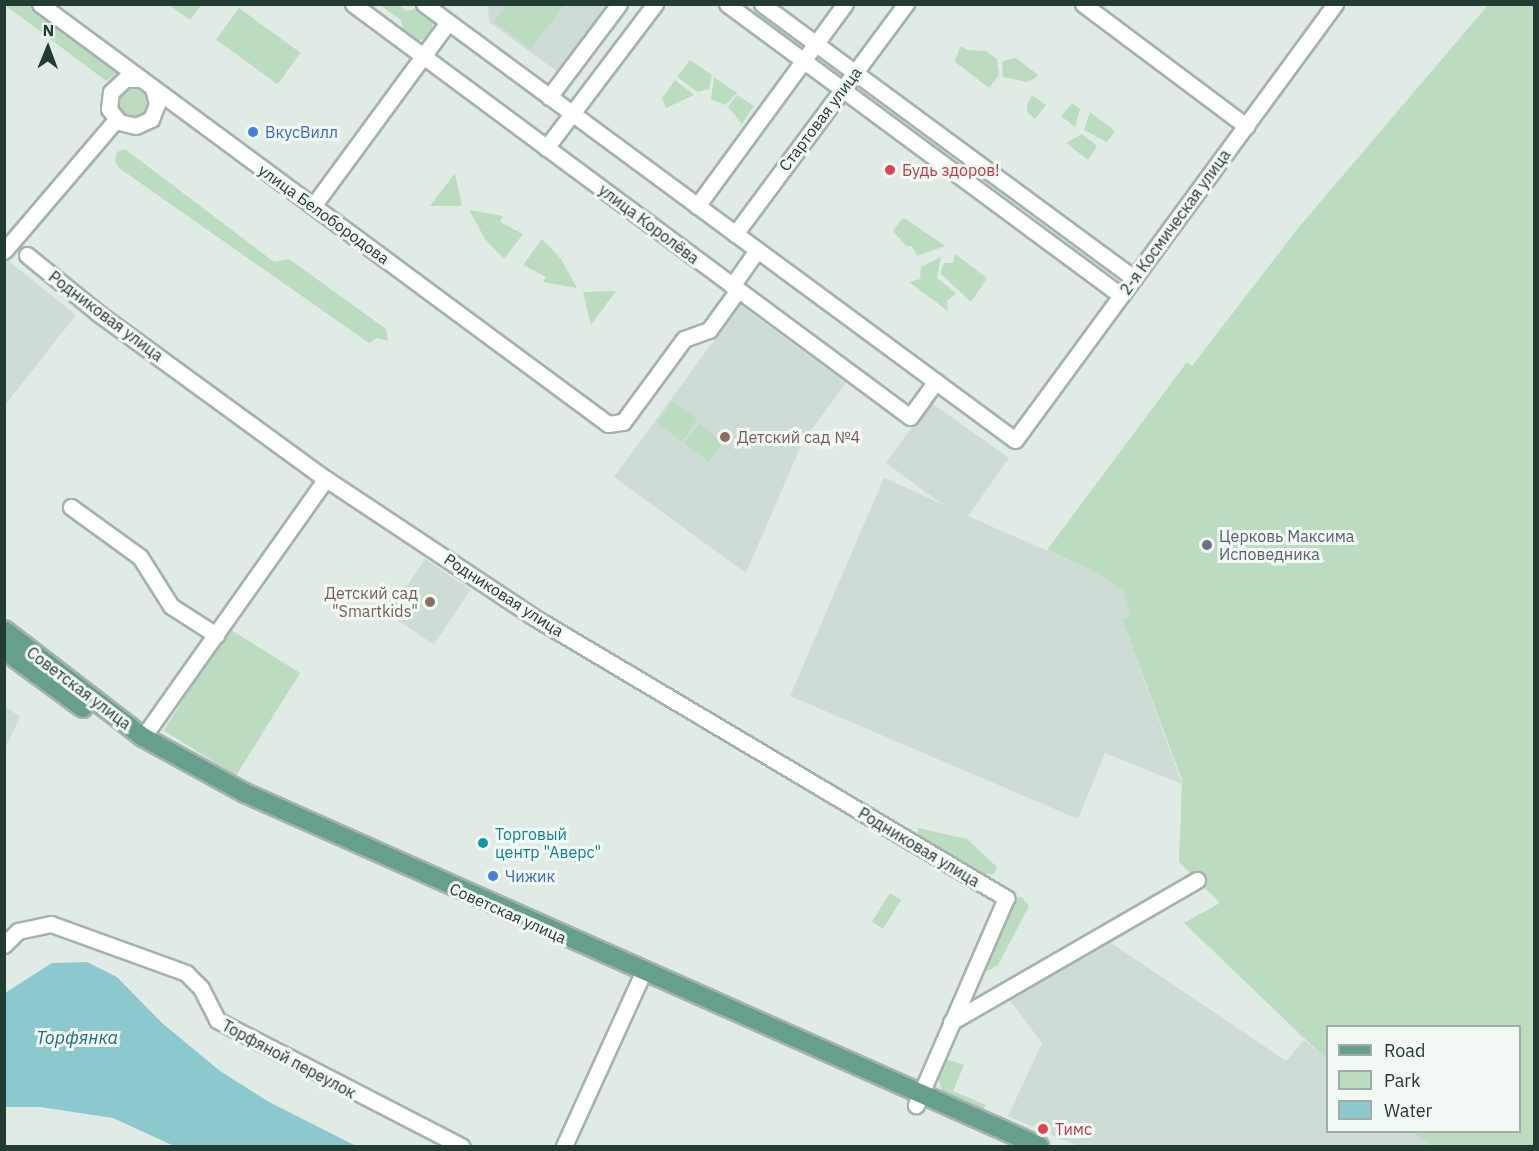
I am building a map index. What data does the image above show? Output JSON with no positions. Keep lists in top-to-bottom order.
{
  "streets": {
    "main road": ["Советская улица"],
    "street": [
      "Стартовая улица",
      "улица Белобородова",
      "2-я Космическая улица",
      "улица Королёва",
      "Родниковая улица",
      "Торфяной переулок"
    ]
  },
  "crossings": [
    ["улица Белобородова", "улица Королёва"],
    ["2-я Космическая улица", "улица Королёва"]
  ],
  "water": ["Торфянка"],
  "places": [
    "ВкусВилл",
    "Будь здоров!",
    "Детский сад №4",
    "Церковь Максима Исповедника",
    "Детский сад \"Smartkids\"",
    "Торговый центр \"Аверс\"",
    "Чижик",
    "Тимс"
  ],
  "legend": ["Road", "Park", "Water"],
  "north": "top"
}
